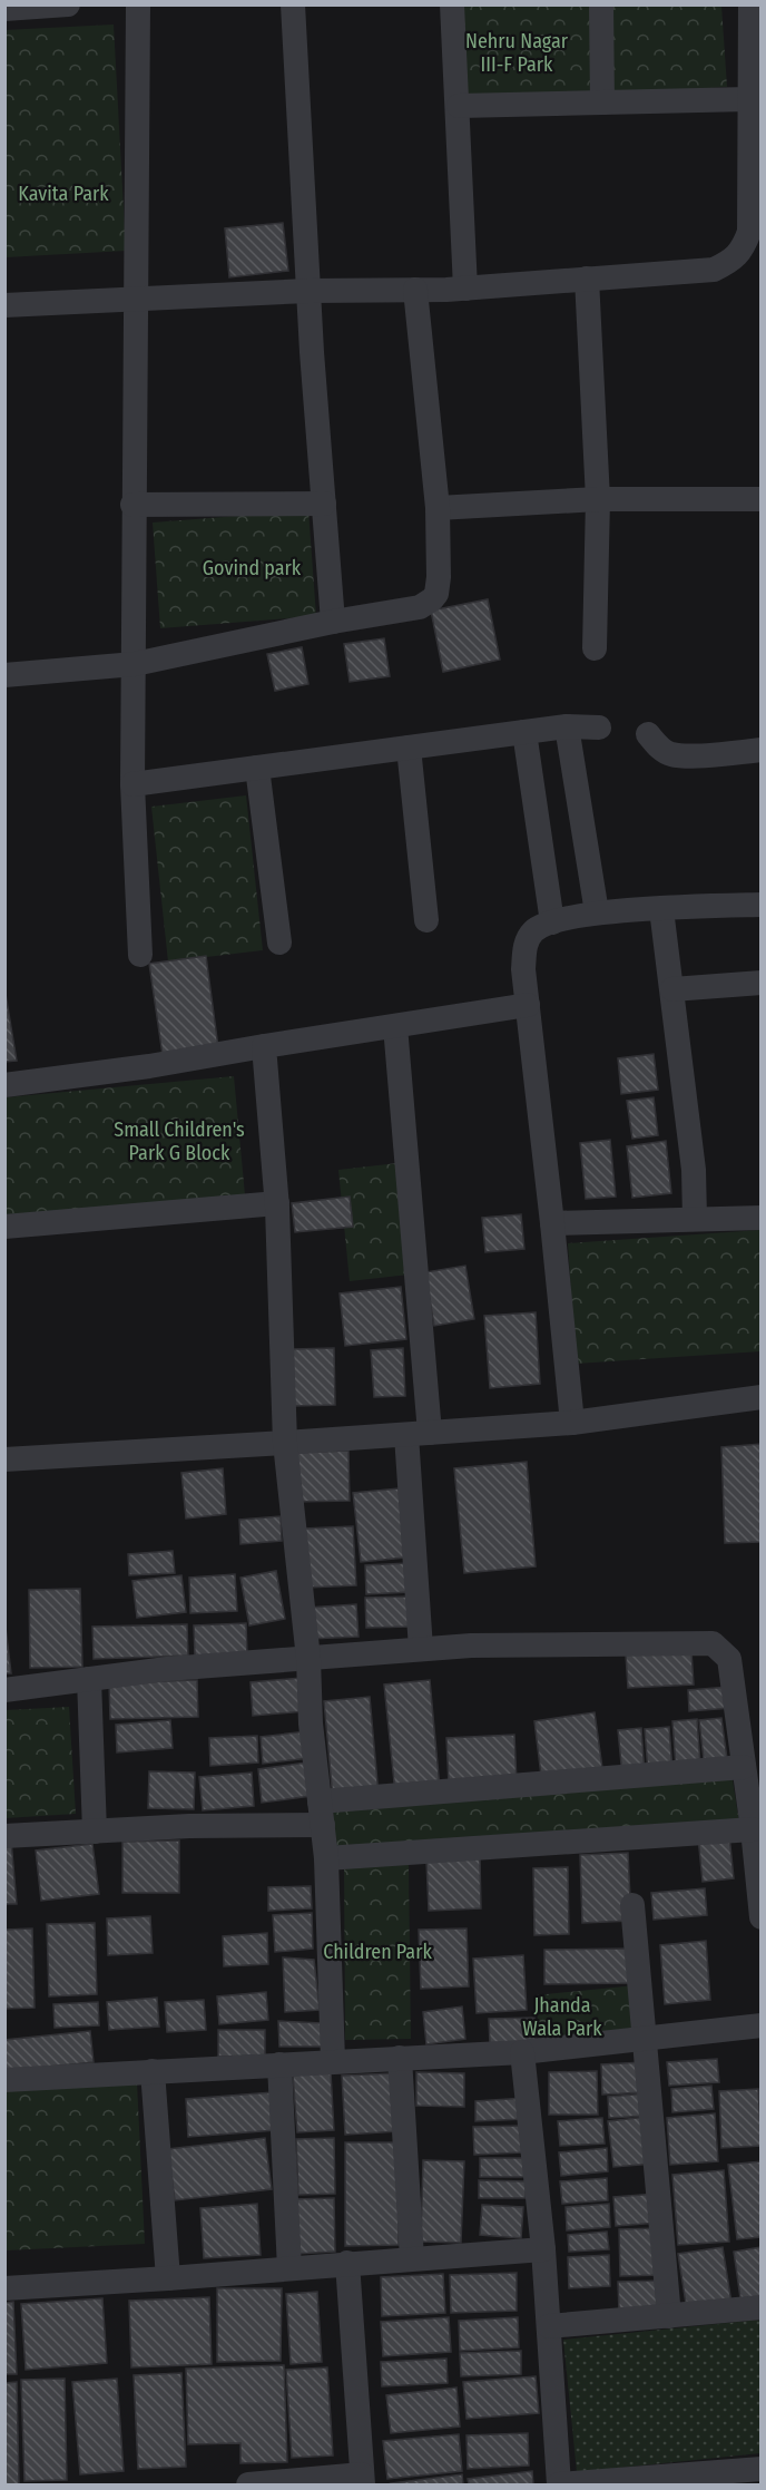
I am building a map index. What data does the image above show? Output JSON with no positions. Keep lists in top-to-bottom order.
{
  "parks": [
    "Nehru Nagar III-F Park",
    "Kavita Park",
    "Govind park",
    "Small Children's Park G Block",
    "Children Park",
    "Jhanda Wala Park"
  ]
}
